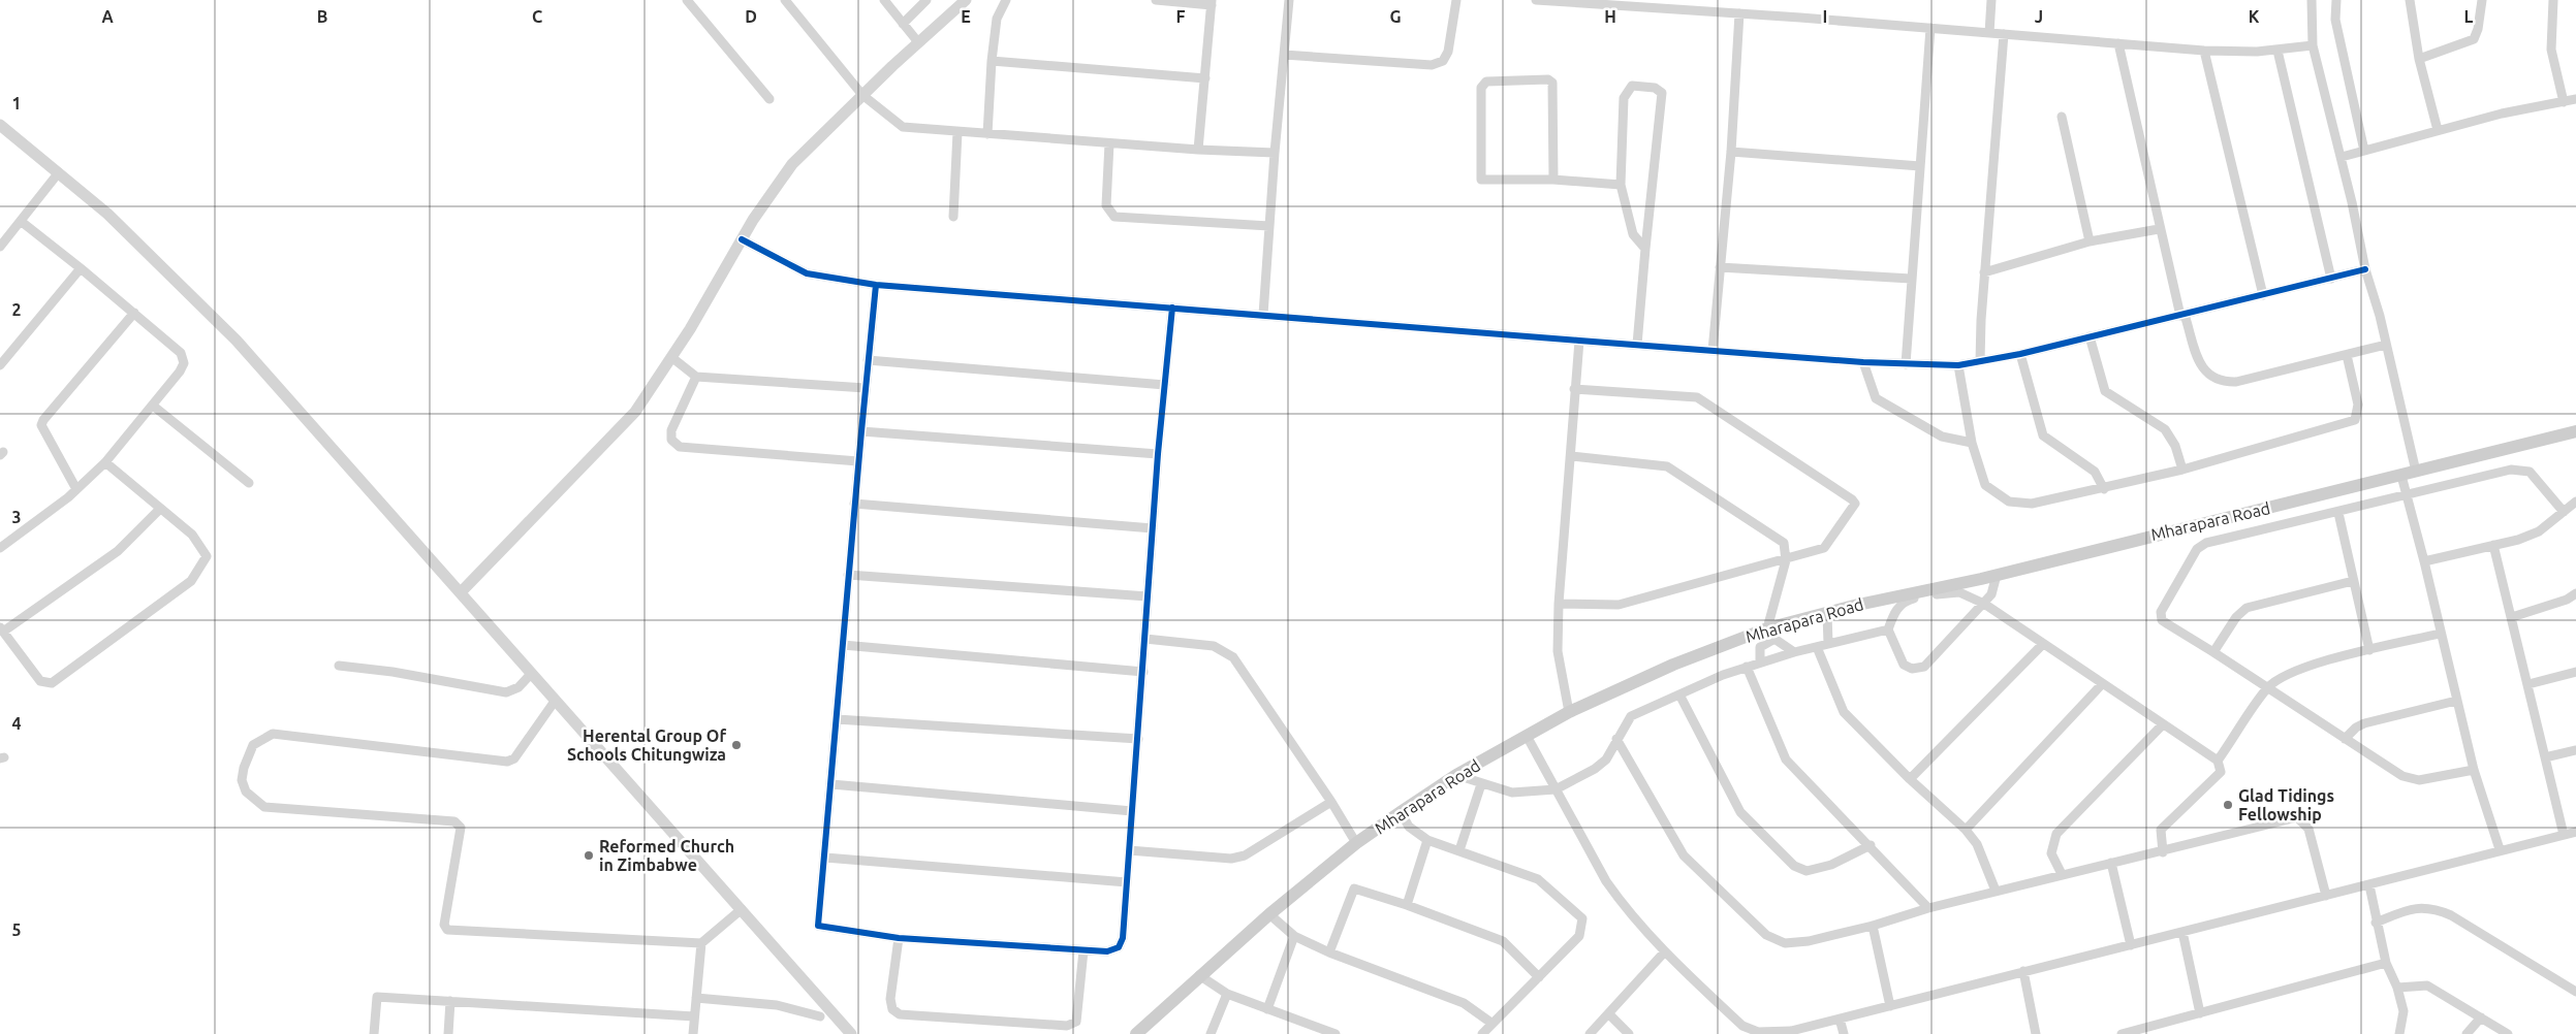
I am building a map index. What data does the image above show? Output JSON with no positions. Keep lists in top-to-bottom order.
{
  "streets": {
    "main road": ["Mharapara Road"]
  },
  "places": ["Herental Group Of Schools Chitungwiza", "Glad Tidings Fellowship", "Reformed Church in Zimbabwe"],
  "grid": {
    "columns": [
      "A",
      "B",
      "C",
      "D",
      "E",
      "F",
      "G",
      "H",
      "I",
      "J",
      "K",
      "L"
    ],
    "rows": [
      "1",
      "2",
      "3",
      "4",
      "5"
    ]
  }
}
